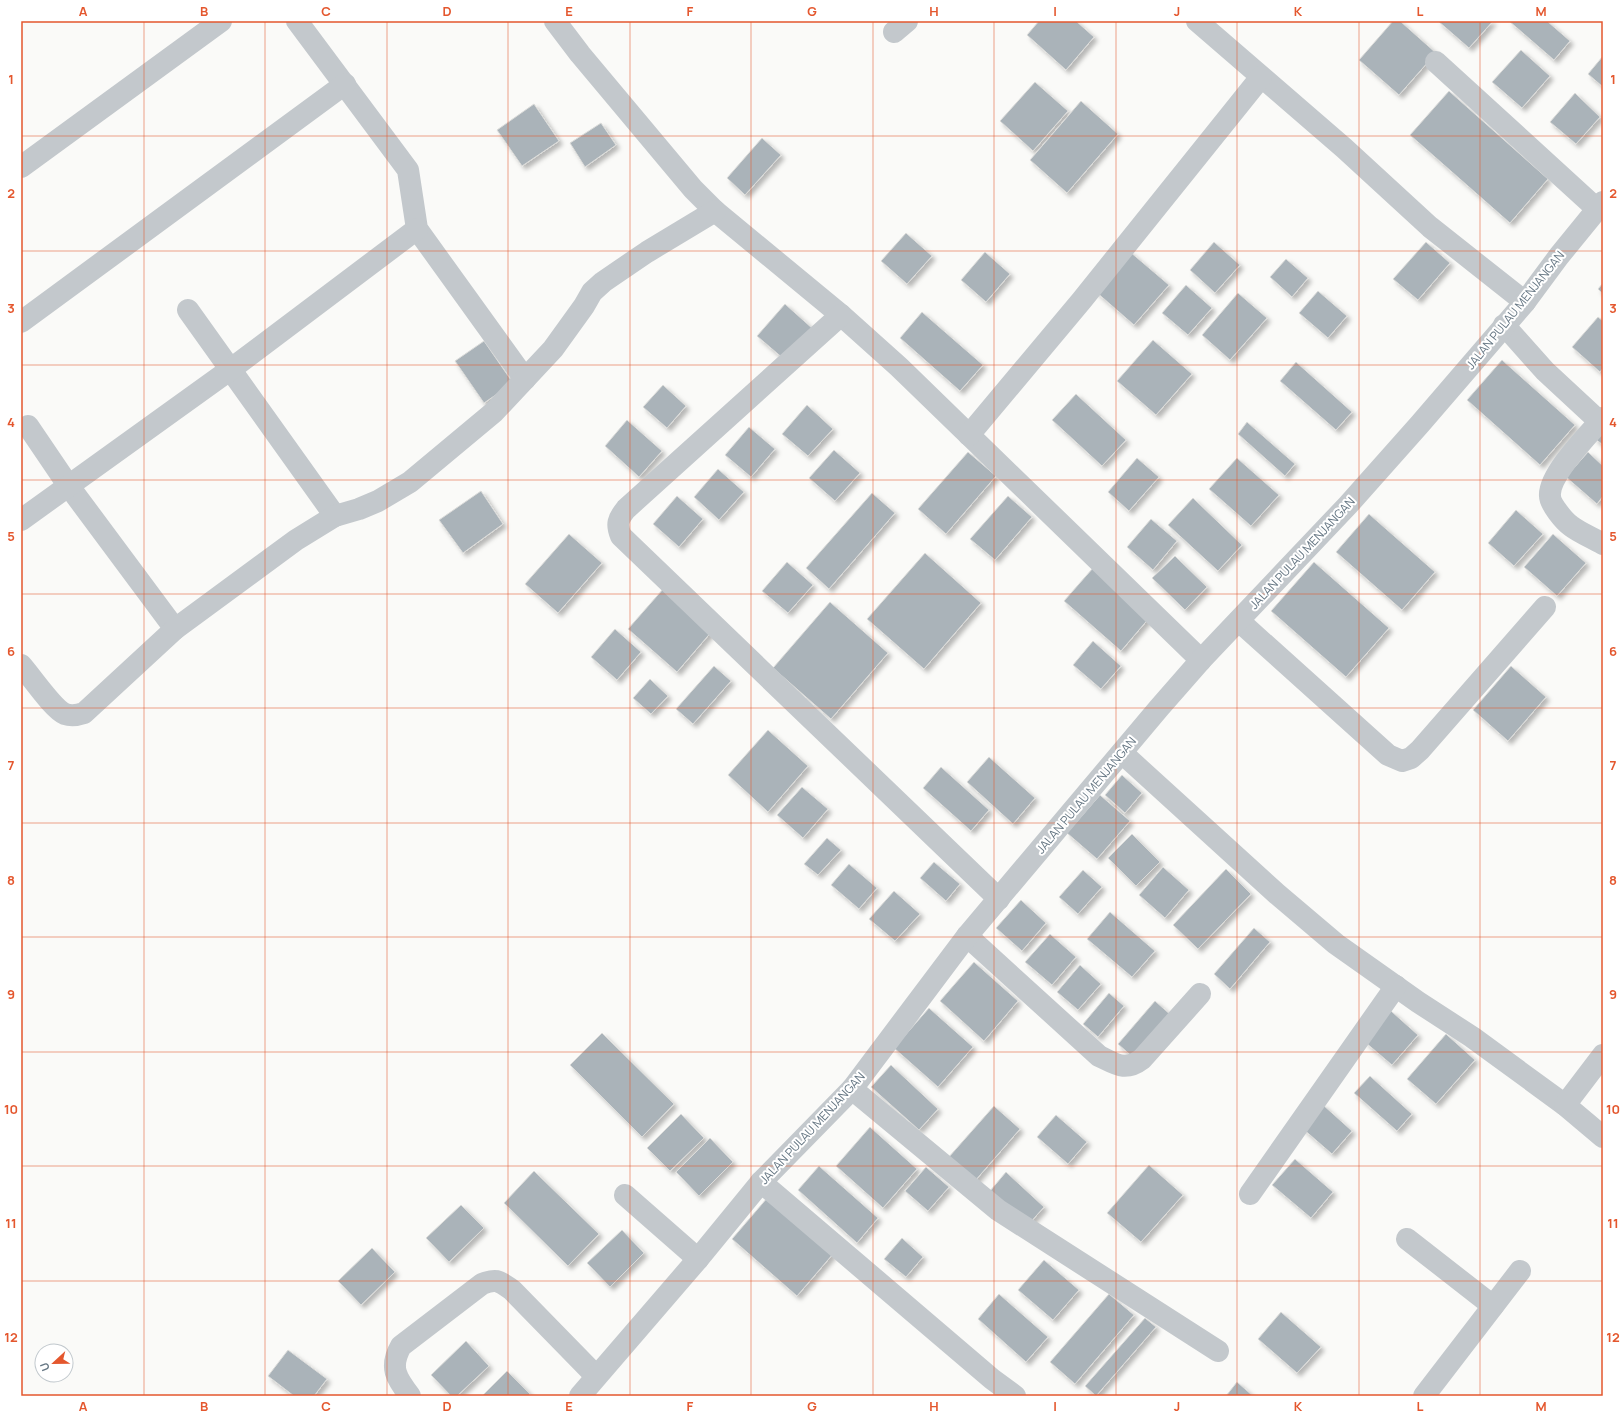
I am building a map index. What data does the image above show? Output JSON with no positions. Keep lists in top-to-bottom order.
{
  "streets": {
    "street": ["JALAN PULAU MENJANGAN"]
  },
  "north": "left",
  "grid": {
    "columns": [
      "A",
      "B",
      "C",
      "D",
      "E",
      "F",
      "G",
      "H",
      "I",
      "J",
      "K",
      "L",
      "M"
    ],
    "rows": [
      "1",
      "2",
      "3",
      "4",
      "5",
      "6",
      "7",
      "8",
      "9",
      "10",
      "11",
      "12"
    ]
  }
}
